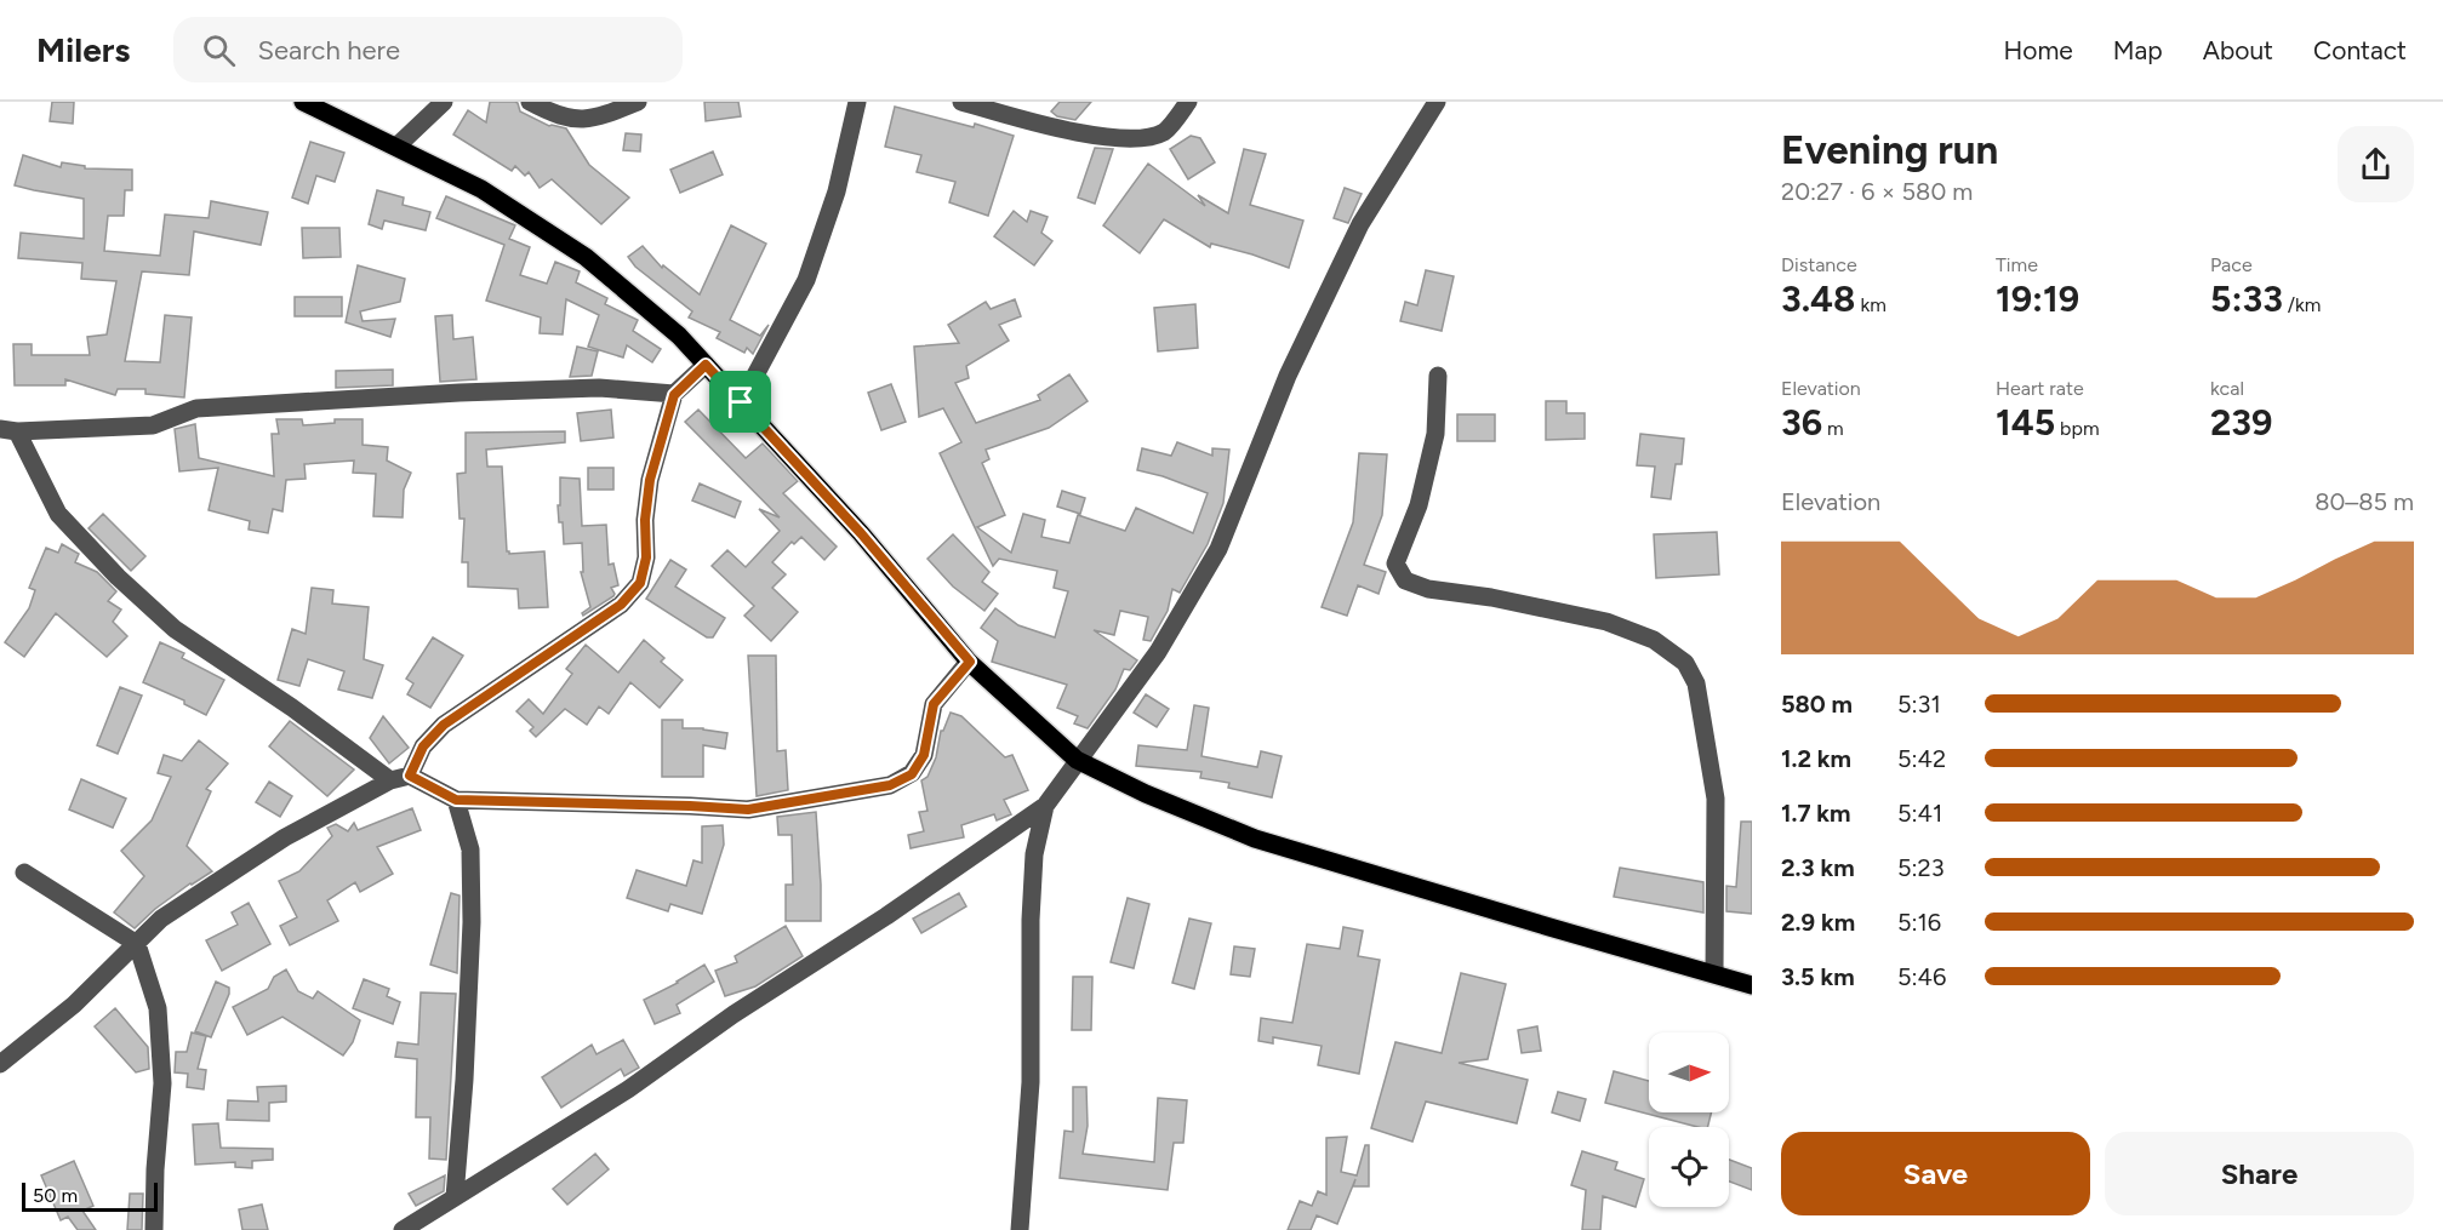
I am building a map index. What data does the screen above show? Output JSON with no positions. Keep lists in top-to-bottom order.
{
  "scale_bar": "50 m",
  "north": "right",
  "page": {
    "header": "Milers",
    "search": "Search here",
    "nav": [
      "Home",
      "Map",
      "About",
      "Contact"
    ],
    "heading": ["Evening run", "20:27 · 6 × 580 m"],
    "stats": [
      ["Distance", "3.48 km"],
      ["Time", "19:19"],
      ["Pace", "5:33 /km"],
      ["Elevation", "36 m"],
      ["Heart rate", "145 bpm"],
      ["kcal", "239"]
    ],
    "chart": ["Elevation", "80–85 m"],
    "list": [
      {
        "name": "580 m",
        "note": "5:31"
      },
      {
        "name": "1.2 km",
        "note": "5:42"
      },
      {
        "name": "1.7 km",
        "note": "5:41"
      },
      {
        "name": "2.3 km",
        "note": "5:23"
      },
      {
        "name": "2.9 km",
        "note": "5:16"
      },
      {
        "name": "3.5 km",
        "note": "5:46"
      }
    ],
    "buttons": ["Save", "Share"],
    "scale": "50 m"
  }
}
